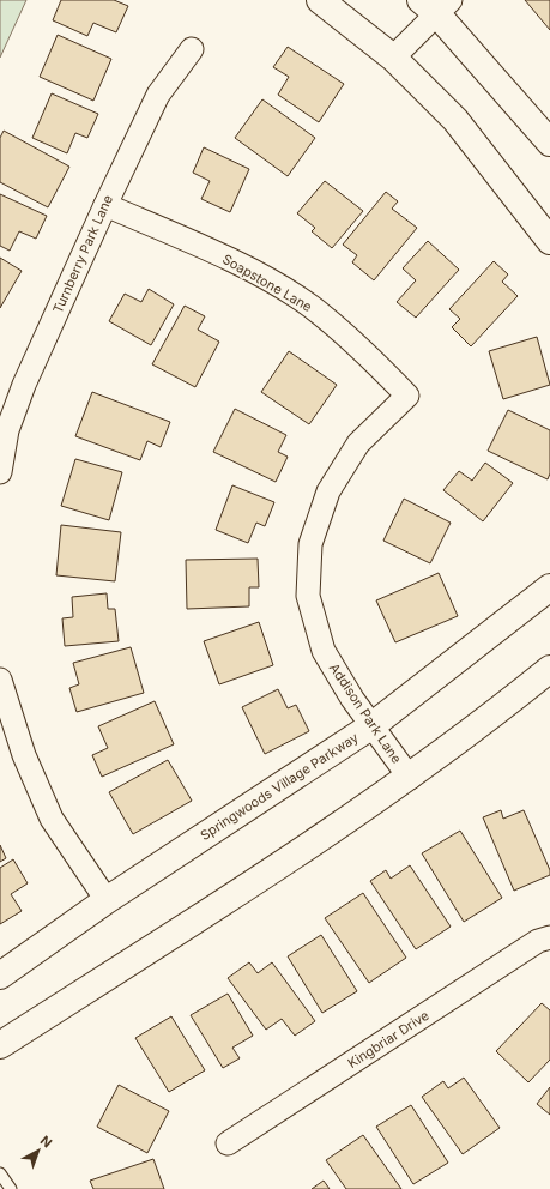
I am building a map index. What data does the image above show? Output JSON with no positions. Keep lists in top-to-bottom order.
{
  "streets": {
    "street": [
      "Turnberry Park Lane",
      "Soapstone Lane",
      "Addison Park Lane",
      "Springwoods Village Parkway",
      "Kingbriar Drive"
    ]
  },
  "crossings": [
    ["Turnberry Park Lane", "Soapstone Lane"],
    ["Soapstone Lane", "Addison Park Lane"],
    ["Addison Park Lane", "Springwoods Village Parkway"]
  ],
  "north": "top right"
}
